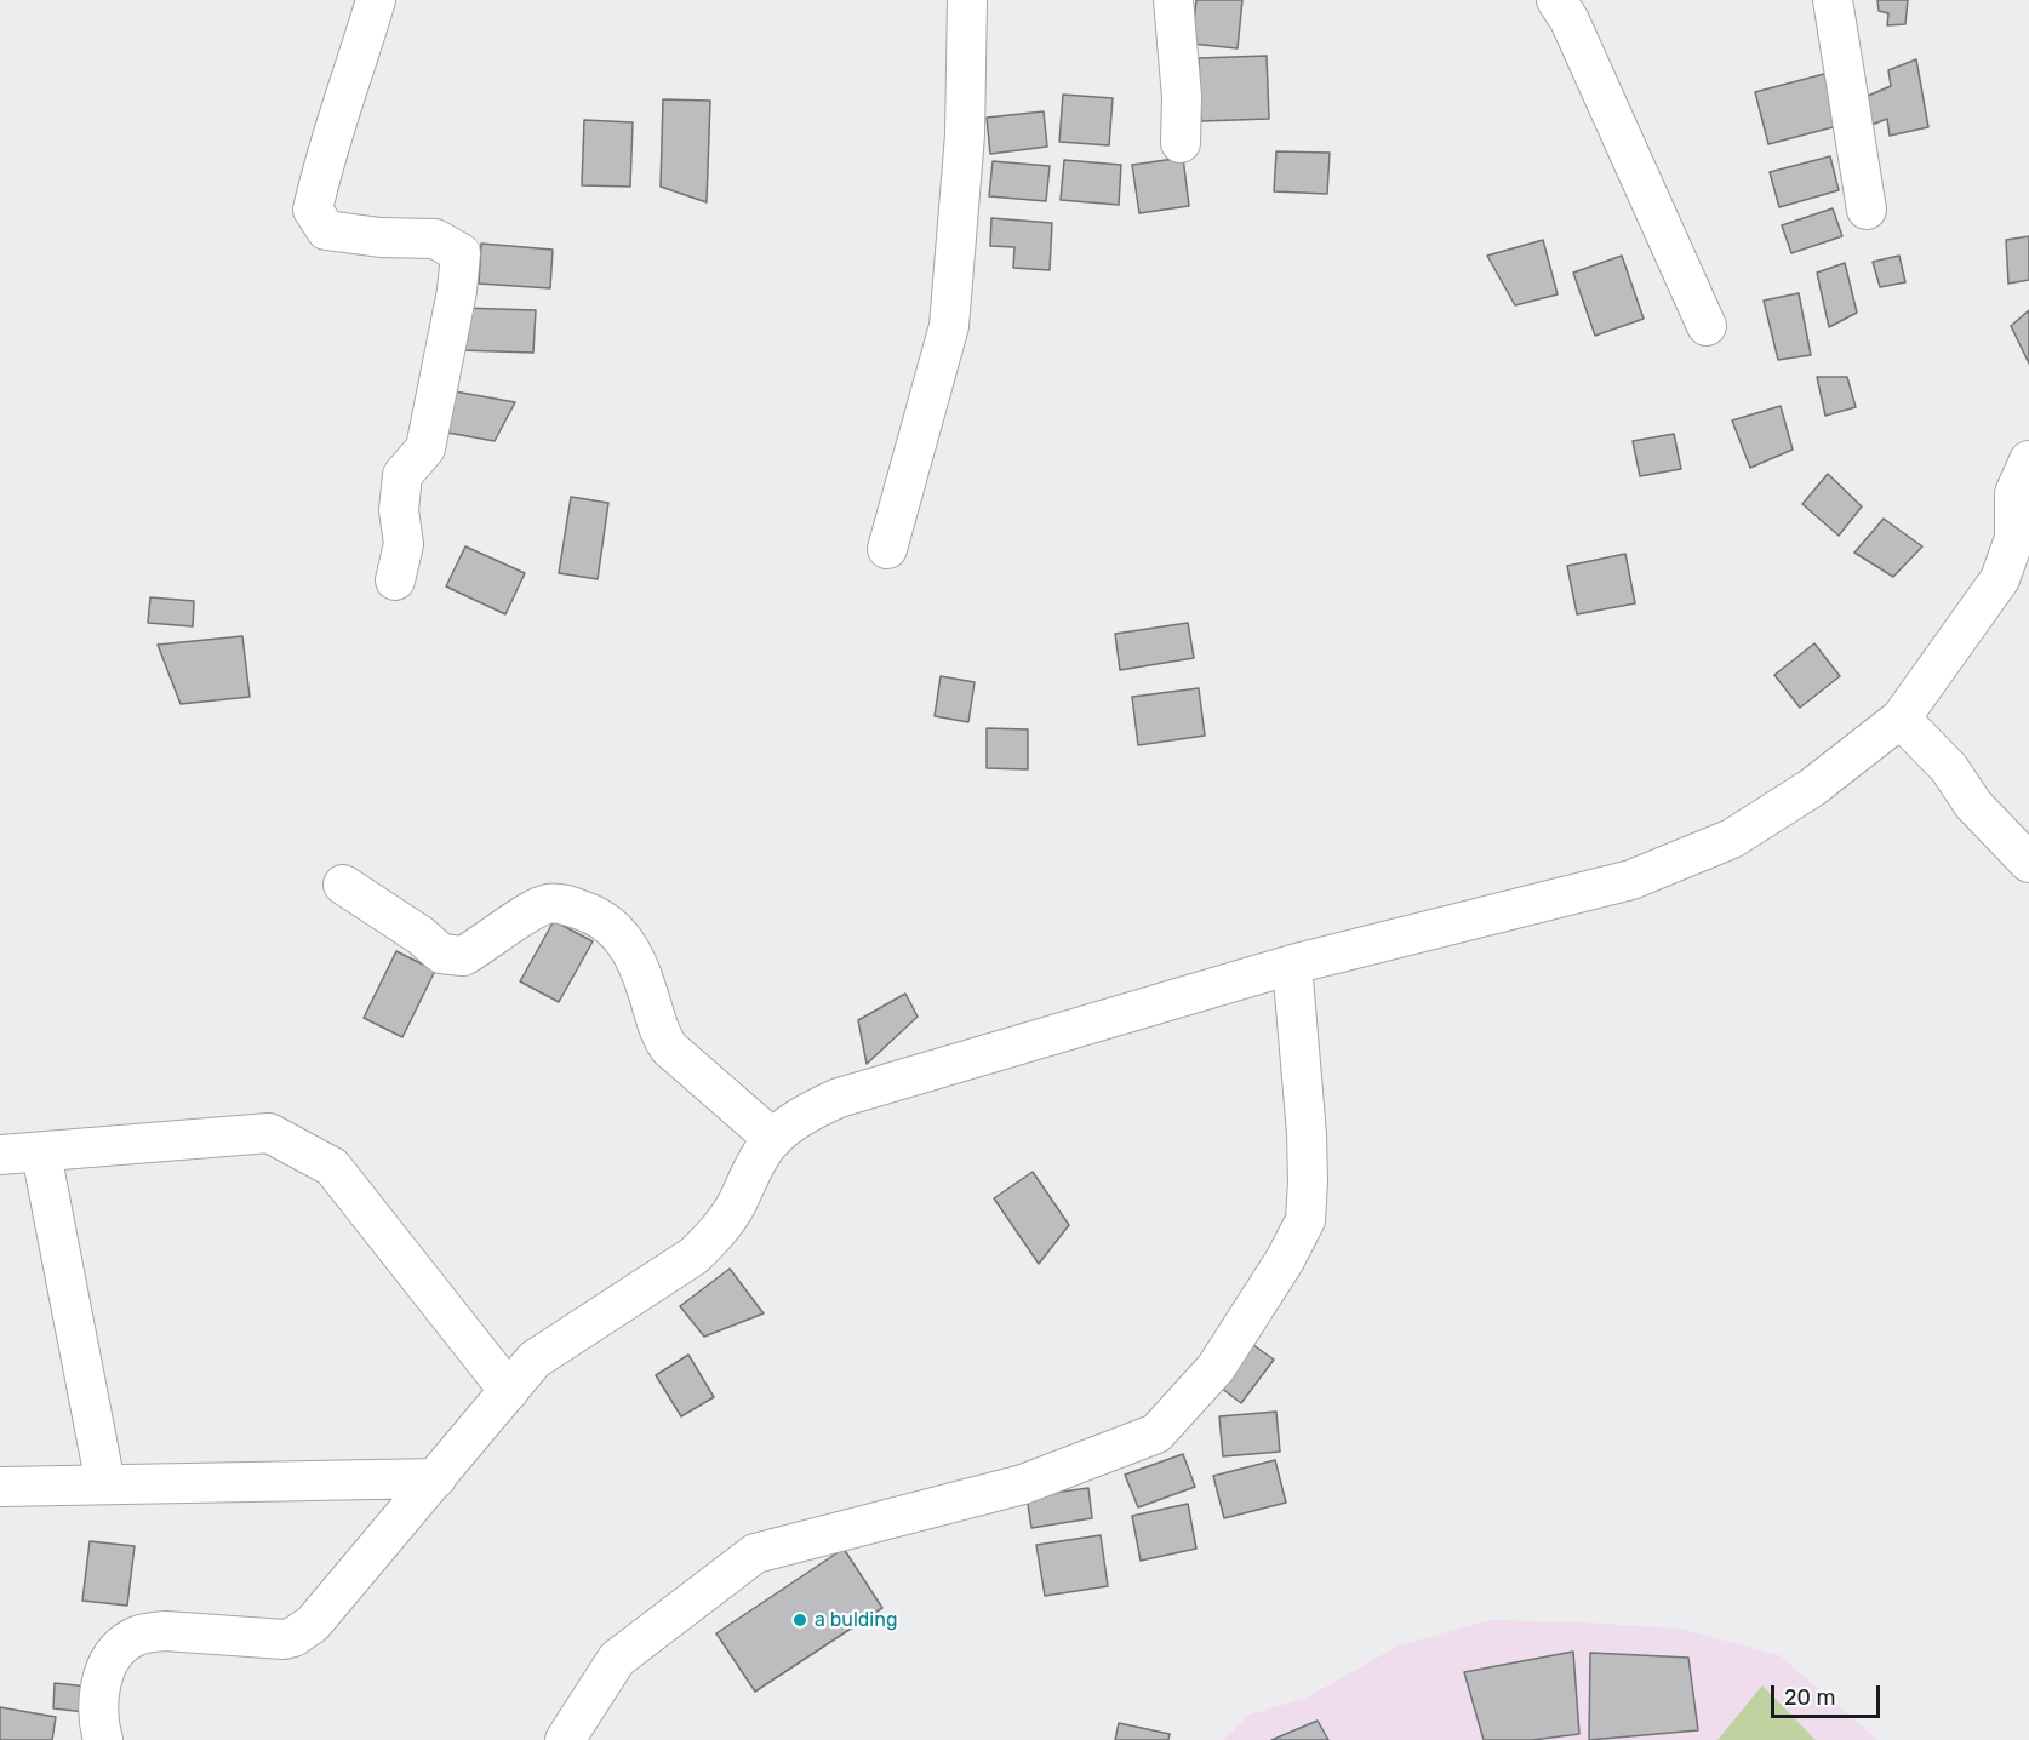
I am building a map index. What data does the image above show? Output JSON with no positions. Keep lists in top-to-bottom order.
{
  "places": ["a bulding"],
  "scale_bar": "20 m"
}
